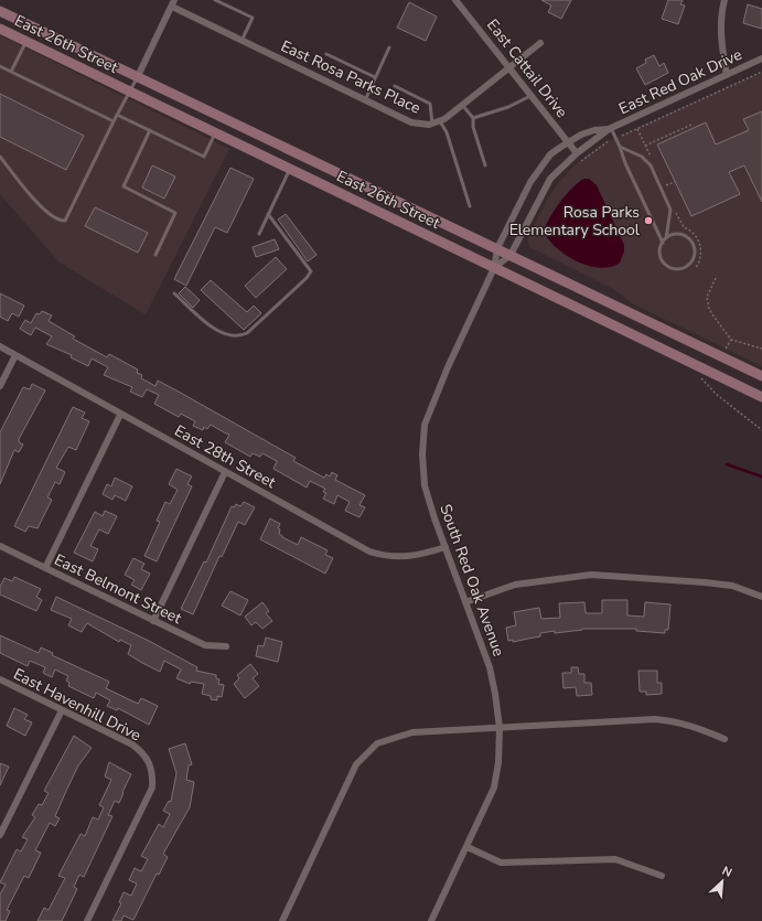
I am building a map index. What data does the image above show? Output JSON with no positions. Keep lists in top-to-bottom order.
{
  "streets": {
    "main road": ["East 26th Street"],
    "street": [
      "East Cattail Drive",
      "East Rosa Parks Place",
      "East Red Oak Drive",
      "East 28th Street",
      "South Red Oak Avenue",
      "East Belmont Street",
      "East Havenhill Drive"
    ]
  },
  "crossings": [
    ["East 26th Street", "East Red Oak Drive"],
    ["East 26th Street", "South Red Oak Avenue"],
    ["East Cattail Drive", "East Rosa Parks Place"],
    ["East Cattail Drive", "East Red Oak Drive"],
    ["East Red Oak Drive", "South Red Oak Avenue"],
    ["East 28th Street", "South Red Oak Avenue"]
  ],
  "places": ["Rosa Parks Elementary School"],
  "north": "top right"
}
